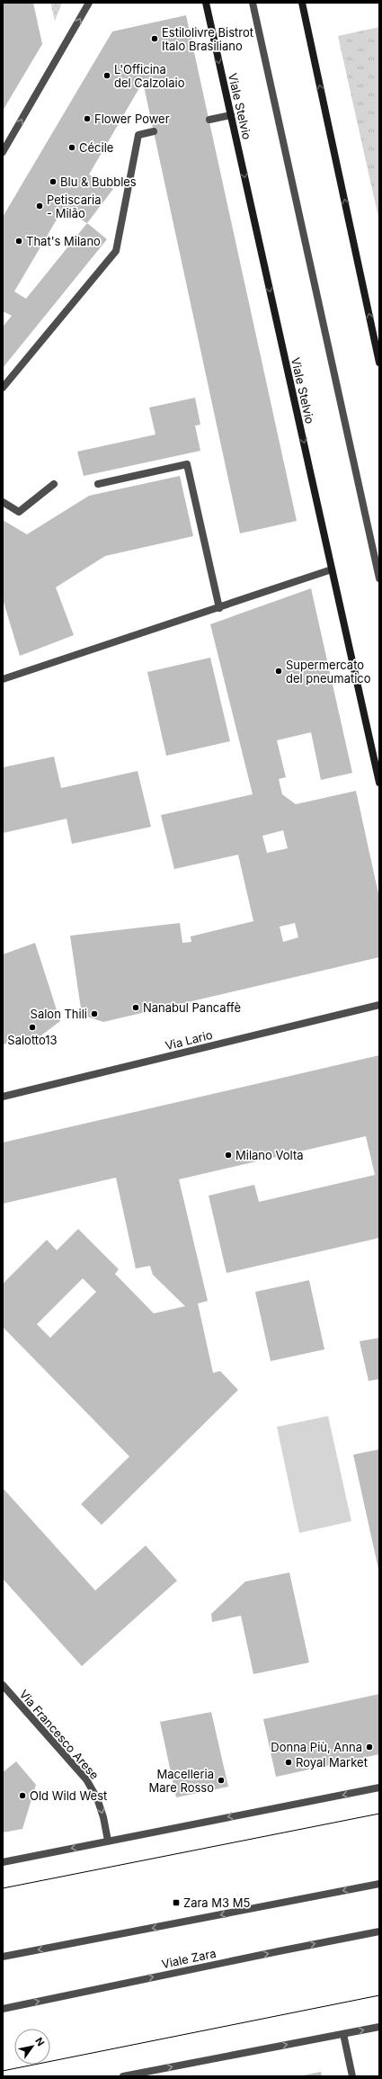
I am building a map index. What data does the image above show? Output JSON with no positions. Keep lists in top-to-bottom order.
{
  "streets": {
    "main road": ["Viale Stelvio"],
    "street": ["Via Lario", "Via Francesco Arese", "Viale Zara"]
  },
  "one_way": ["Viale Stelvio", "Via Francesco Arese"],
  "places": {
    "other": [
      "Estilolivre Bistrot Italo Brasiliano",
      "L'Officina del Calzolaio",
      "Flower Power",
      "Cécile",
      "Blu & Bubbles",
      "Petiscaria - Milão",
      "That's Milano",
      "Supermercato del pneumatico",
      "Nanabul Pancaffè",
      "Salon Thili",
      "Salotto13",
      "Milano Volta",
      "Donna Più, Anna",
      "Royal Market",
      "Macelleria Mare Rosso",
      "Old Wild West"
    ],
    "transit": ["Zara M3 M5"]
  },
  "north": "top right"
}
